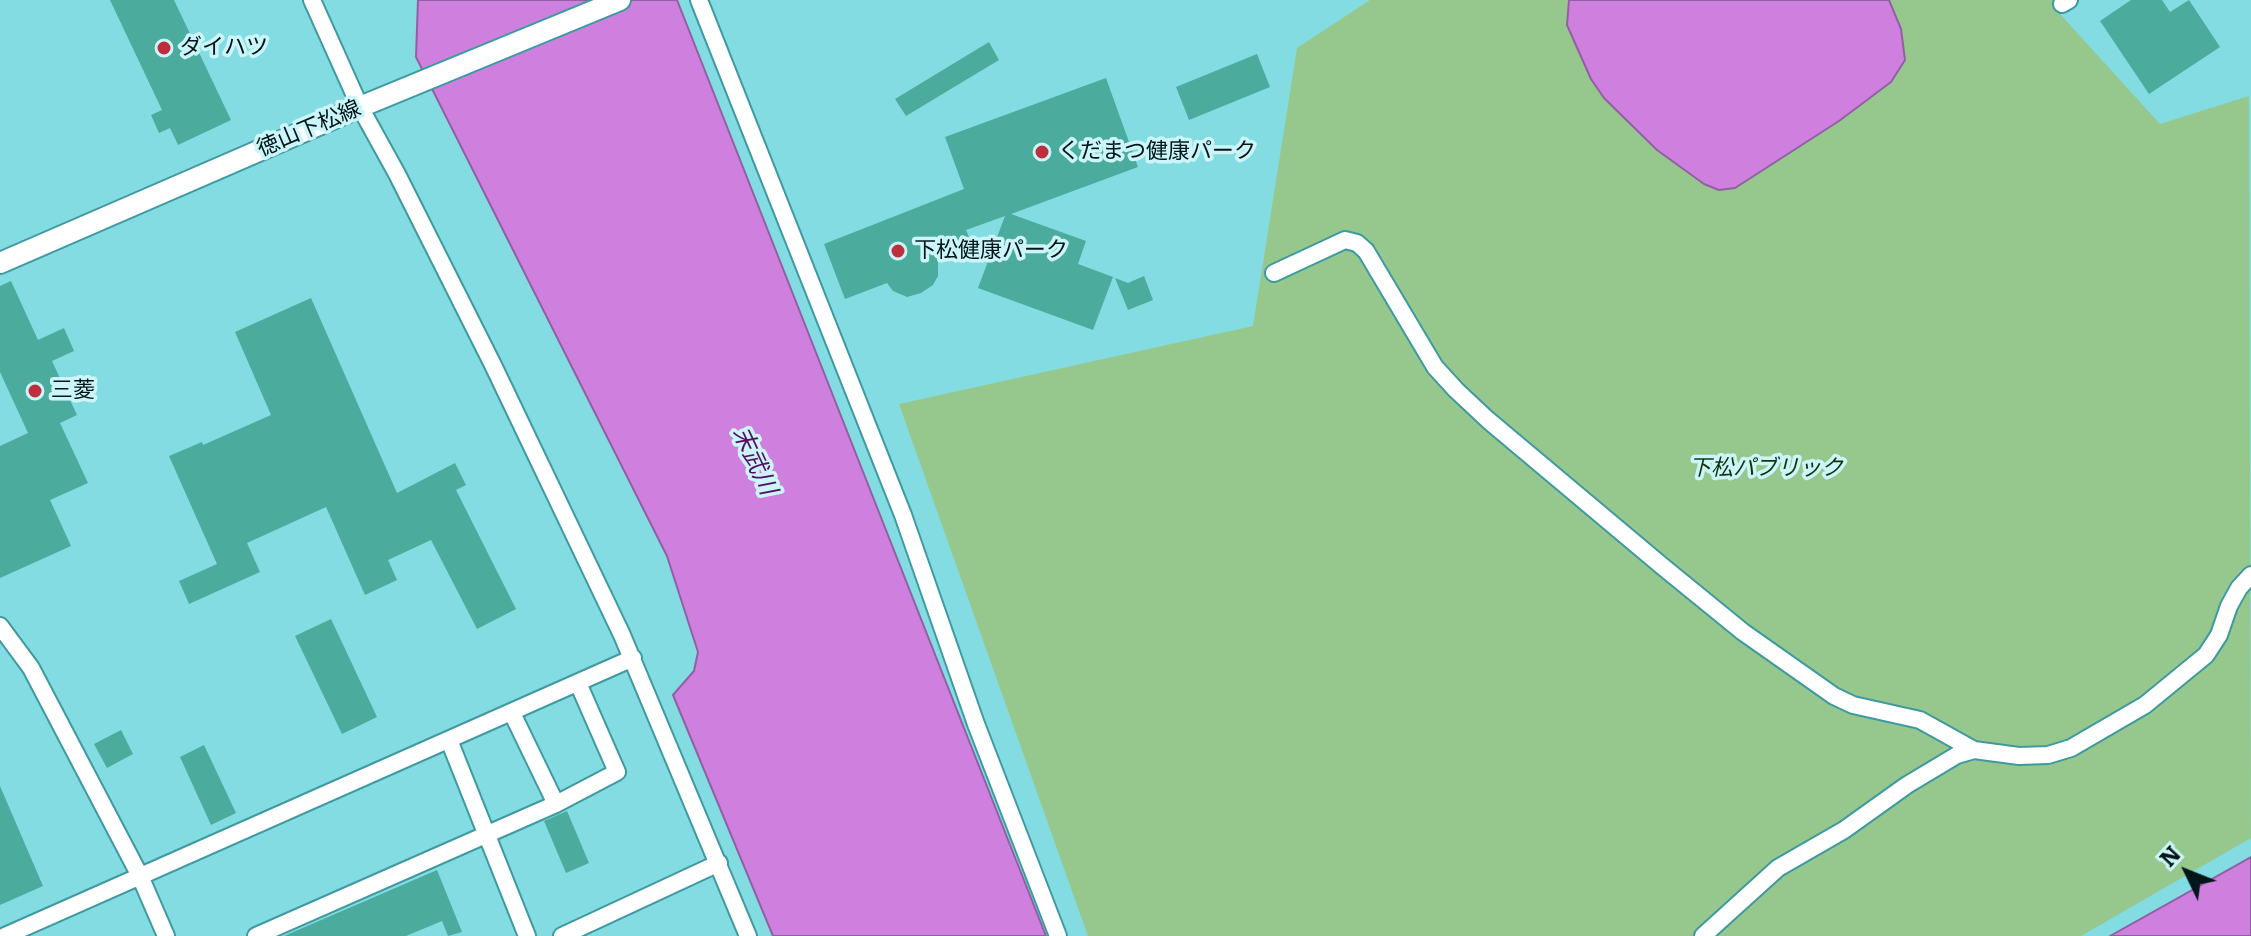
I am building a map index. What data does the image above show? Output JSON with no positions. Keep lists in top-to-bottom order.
{
  "streets": {
    "main road": ["徳山下松線"]
  },
  "water": ["末武川"],
  "parks": ["下松パブリック"],
  "places": [
    "ダイハツ",
    "くだまつ健康パーク",
    "下松健康パーク",
    "三菱"
  ],
  "north": "top left"
}
